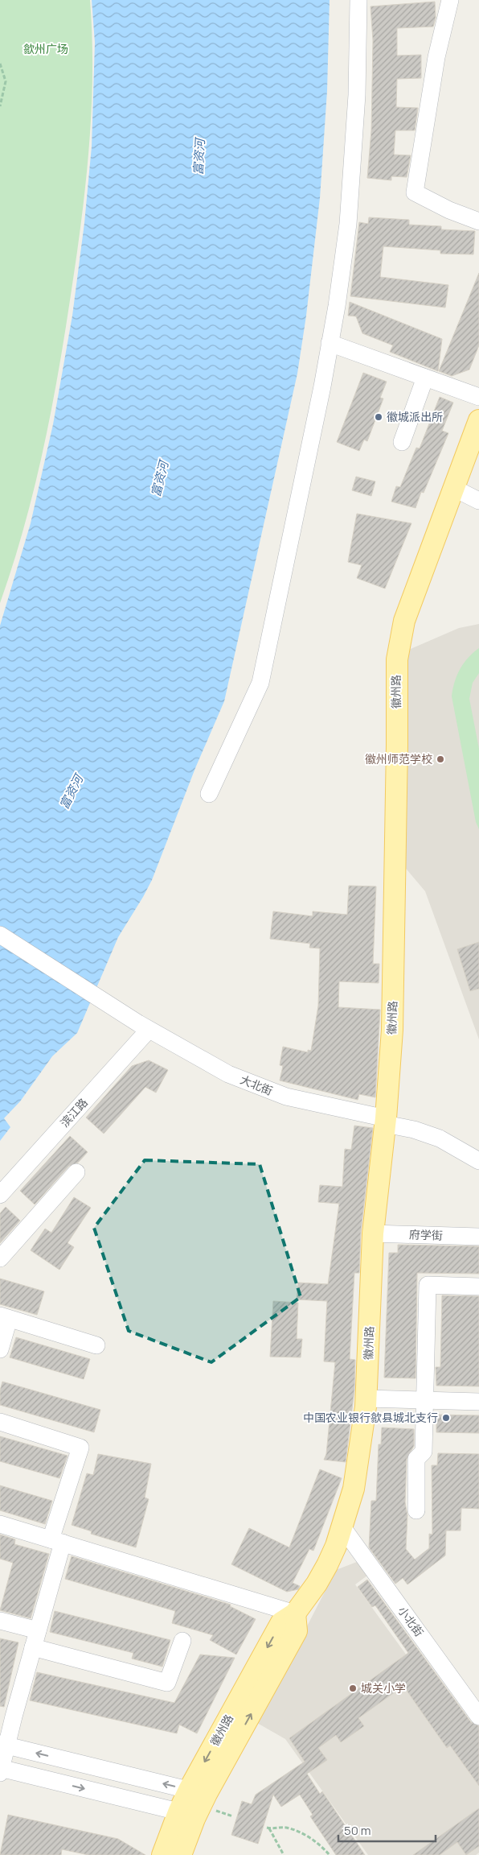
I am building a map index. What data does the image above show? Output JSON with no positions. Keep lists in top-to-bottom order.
{
  "streets": {
    "main road": ["徽州路"],
    "street": [
      "大北街",
      "滨江路",
      "府学街",
      "小北街"
    ]
  },
  "crossings": [
    ["徽州路", "大北街"],
    ["徽州路", "府学街"],
    ["徽州路", "小北街"],
    ["大北街", "滨江路"]
  ],
  "water": ["富资河"],
  "parks": ["歙州广场"],
  "places": [
    "徽城派出所",
    "徽州师范学校",
    "中国农业银行歙县城北支行",
    "城关小学"
  ],
  "scale_bar": "50 m"
}
